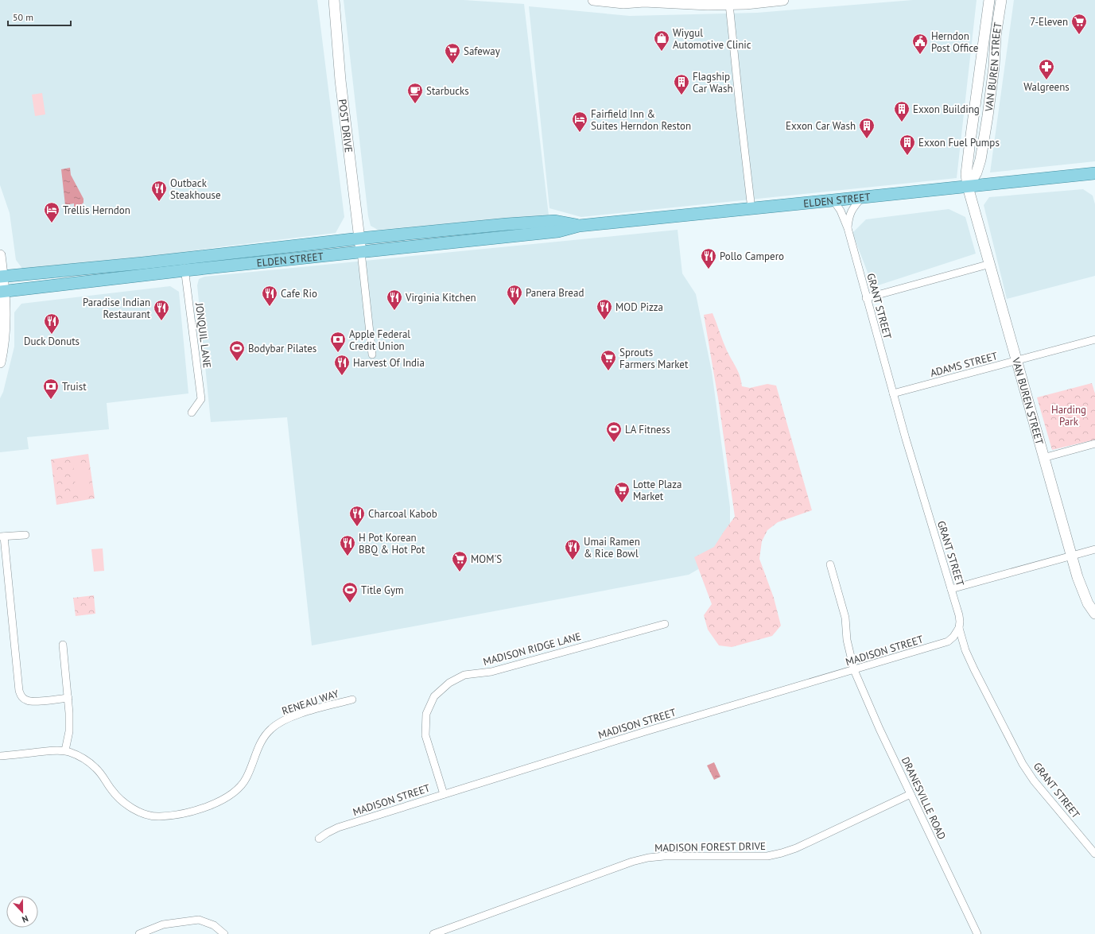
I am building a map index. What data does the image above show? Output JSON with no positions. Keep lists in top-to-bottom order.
{
  "streets": {
    "main road": ["ELDEN STREET"],
    "street": [
      "VAN BUREN STREET",
      "POST DRIVE",
      "GRANT STREET",
      "JONQUIL LANE",
      "ADAMS STREET",
      "MADISON RIDGE LANE",
      "MADISON STREET",
      "RENEAU WAY",
      "DRANESVILLE ROAD",
      "MADISON FOREST DRIVE"
    ]
  },
  "crossings": [
    ["VAN BUREN STREET", "ELDEN STREET"],
    ["VAN BUREN STREET", "ADAMS STREET"],
    ["POST DRIVE", "ELDEN STREET"],
    ["ELDEN STREET", "GRANT STREET"],
    ["ELDEN STREET", "JONQUIL LANE"],
    ["GRANT STREET", "ADAMS STREET"],
    ["GRANT STREET", "MADISON STREET"],
    ["MADISON RIDGE LANE", "MADISON STREET"],
    ["MADISON STREET", "DRANESVILLE ROAD"],
    ["DRANESVILLE ROAD", "MADISON FOREST DRIVE"]
  ],
  "parks": ["Harding Park"],
  "places": {
    "supermarket": [
      "7-Eleven",
      "Safeway",
      "Sprouts Farmers Market",
      "Lotte Plaza Market",
      "MOM'S"
    ],
    "shop": ["Wiygul Automotive Clinic"],
    "public building": ["Herndon Post Office"],
    "pharmacy": ["Walgreens"],
    "building": [
      "Flagship Car Wash",
      "Exxon Building",
      "Exxon Car Wash",
      "Exxon Fuel Pumps"
    ],
    "cafe": ["Starbucks"],
    "hotel": ["Fairfield Inn & Suites Herndon Reston", "Trellis Herndon"],
    "restaurant": [
      "Outback Steakhouse",
      "Pollo Campero",
      "Panera Bread",
      "Cafe Rio",
      "Virginia Kitchen",
      "MOD Pizza",
      "Paradise Indian Restaurant",
      "Duck Donuts",
      "Harvest Of India",
      "Charcoal Kabob",
      "H Pot Korean BBQ & Hot Pot",
      "Umai Ramen & Rice Bowl"
    ],
    "bank": ["Apple Federal Credit Union", "Truist"],
    "sports": ["Bodybar Pilates", "LA Fitness", "Title Gym"]
  },
  "scale_bar": "50 m",
  "north": "bottom"
}
